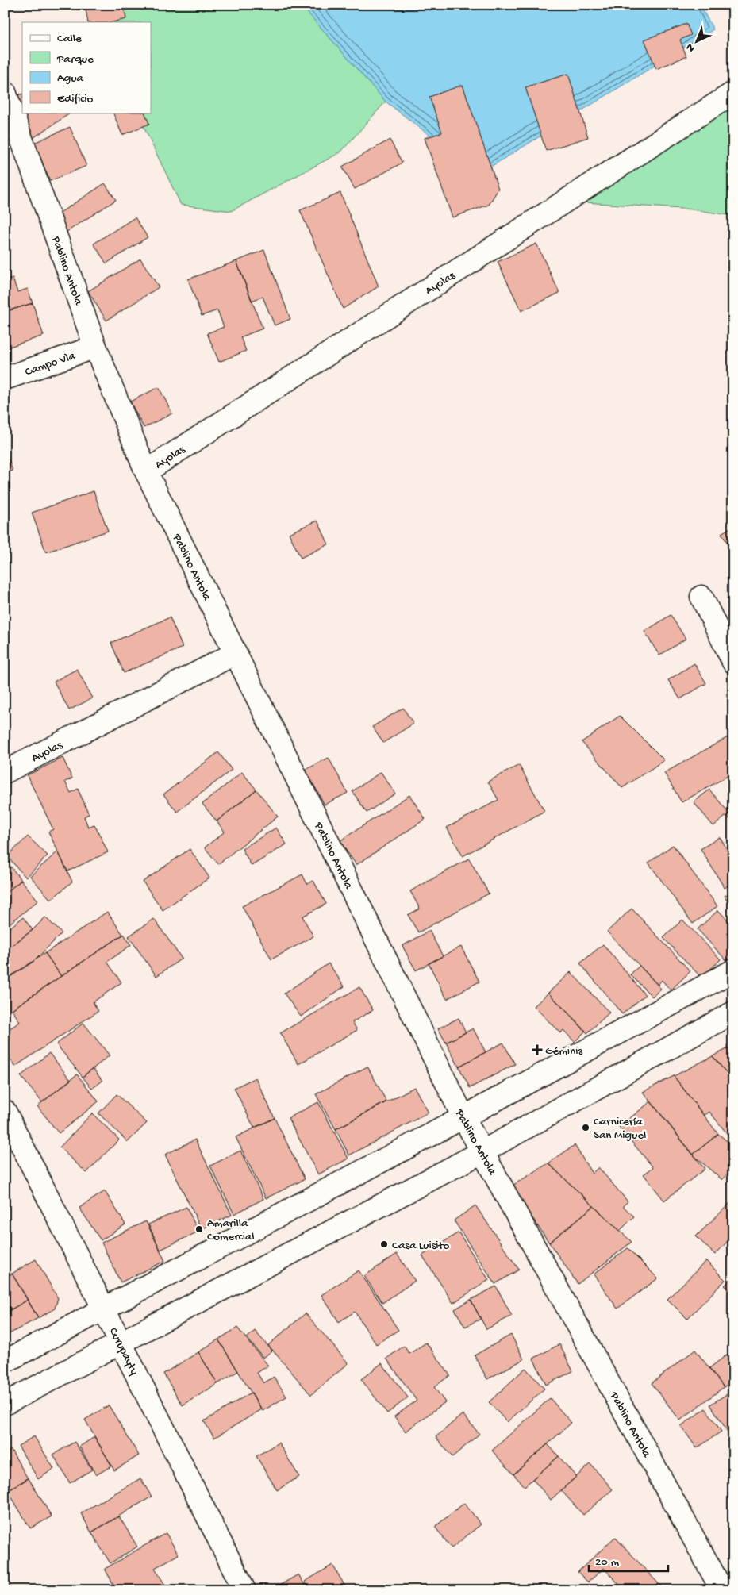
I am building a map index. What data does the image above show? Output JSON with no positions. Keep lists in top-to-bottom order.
{
  "streets": {
    "street": [
      "Pablino Antola",
      "Ayolas",
      "Campo Vìa",
      "Curupayty"
    ]
  },
  "crossings": [
    ["Pablino Antola", "Ayolas"],
    ["Pablino Antola", "Campo Vìa"]
  ],
  "places": {
    "health": ["Géminis"],
    "other": ["Carnicería San Miguel", "Amarilla Comercial", "Casa Luisito"]
  },
  "legend": [
    "Calle",
    "Parque",
    "Agua",
    "Edificio"
  ],
  "scale_bar": "20 m",
  "north": "bottom left"
}
